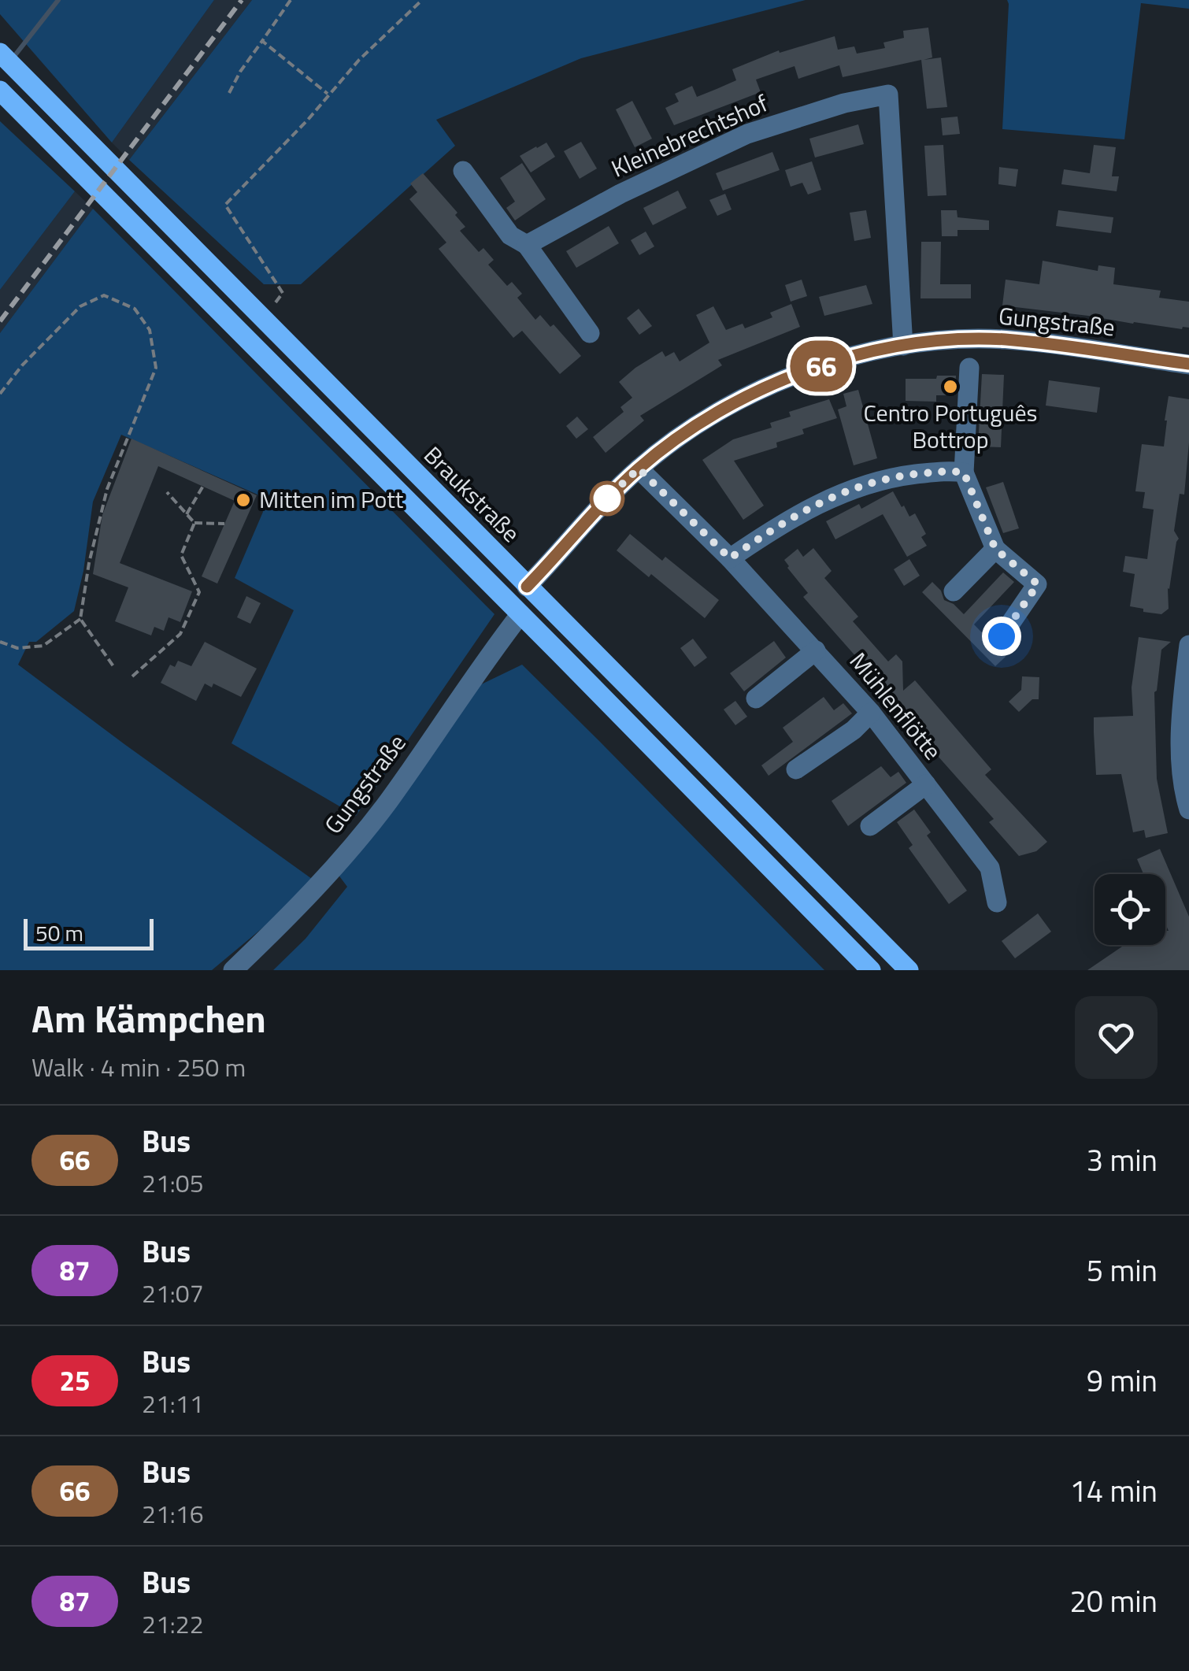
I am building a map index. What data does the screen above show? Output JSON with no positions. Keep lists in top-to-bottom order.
{
  "streets": {
    "main road": ["Braukstraße"],
    "street": ["Kleinebrechtshof", "Gungstraße", "Mühlenflötte"]
  },
  "crossings": [
    ["Kleinebrechtshof", "Gungstraße"],
    ["Gungstraße", "Braukstraße"],
    ["Gungstraße", "Mühlenflötte"]
  ],
  "places": ["Centro Português Bottrop", "Mitten im Pott"],
  "lines": ["bus line 66"],
  "scale_bar": "50 m",
  "page": {
    "on_map": "66",
    "scale": "50 m",
    "heading": ["Am Kämpchen", "Walk · 4 min · 250 m"],
    "list": [
      {
        "mark": "66",
        "name": "Bus",
        "note": "21:05",
        "value": "3 min"
      },
      {
        "mark": "87",
        "name": "Bus",
        "note": "21:07",
        "value": "5 min"
      },
      {
        "mark": "25",
        "name": "Bus",
        "note": "21:11",
        "value": "9 min"
      },
      {
        "mark": "66",
        "name": "Bus",
        "note": "21:16",
        "value": "14 min"
      },
      {
        "mark": "87",
        "name": "Bus",
        "note": "21:22",
        "value": "20 min"
      }
    ]
  }
}
